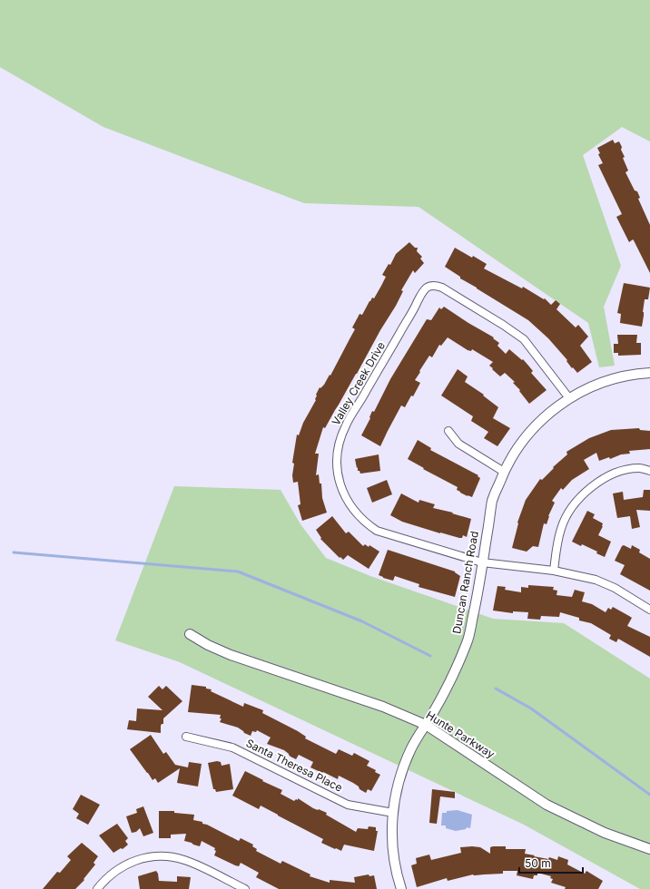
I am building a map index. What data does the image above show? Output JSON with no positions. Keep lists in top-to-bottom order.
{
  "streets": {
    "street": [
      "Valley Creek Drive",
      "Duncan Ranch Road",
      "Hunte Parkway",
      "Santa Theresa Place"
    ]
  },
  "crossings": [
    ["Valley Creek Drive", "Duncan Ranch Road"],
    ["Duncan Ranch Road", "Hunte Parkway"],
    ["Duncan Ranch Road", "Santa Theresa Place"]
  ],
  "scale_bar": "50 m"
}
